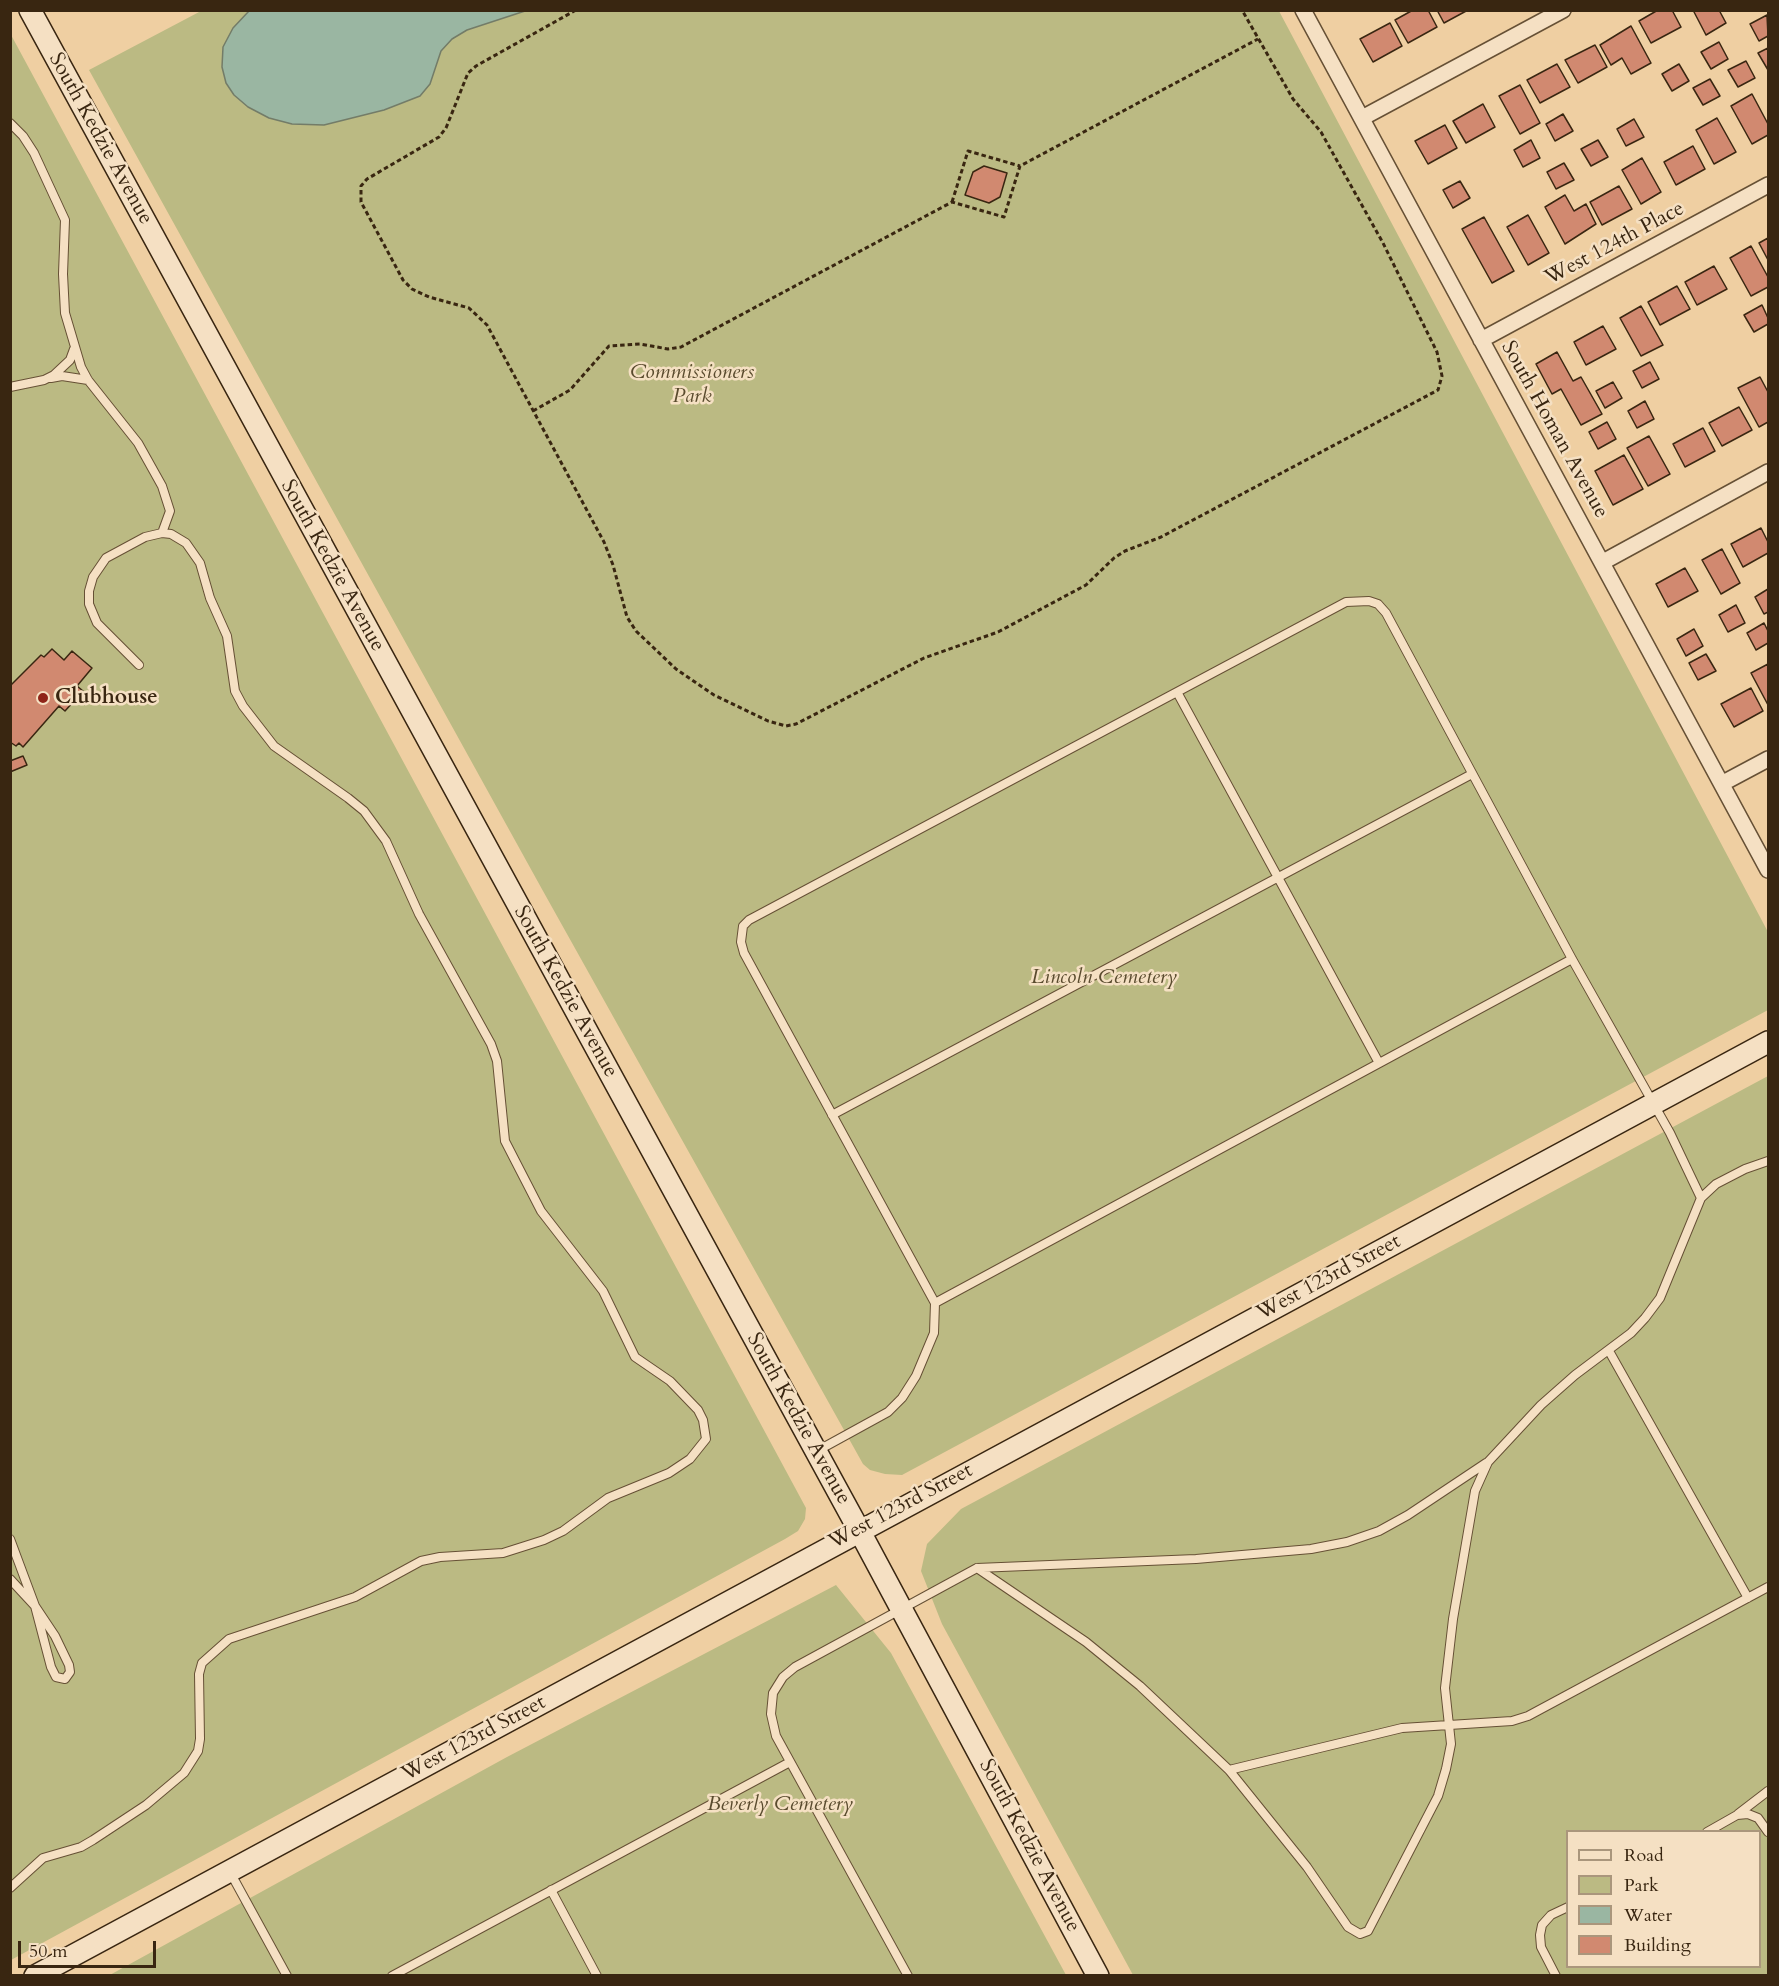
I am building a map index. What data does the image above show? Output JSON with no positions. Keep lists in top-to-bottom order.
{
  "streets": {
    "main road": ["South Kedzie Avenue", "West 123rd Street"],
    "street": ["West 124th Place", "South Homan Avenue"]
  },
  "crossings": [
    ["South Kedzie Avenue", "West 123rd Street"],
    ["West 124th Place", "South Homan Avenue"]
  ],
  "parks": ["Commissioners Park", "Lincoln Cemetery", "Beverly Cemetery"],
  "places": ["Clubhouse"],
  "legend": [
    "Road",
    "Park",
    "Water",
    "Building"
  ],
  "scale_bar": "50 m"
}
